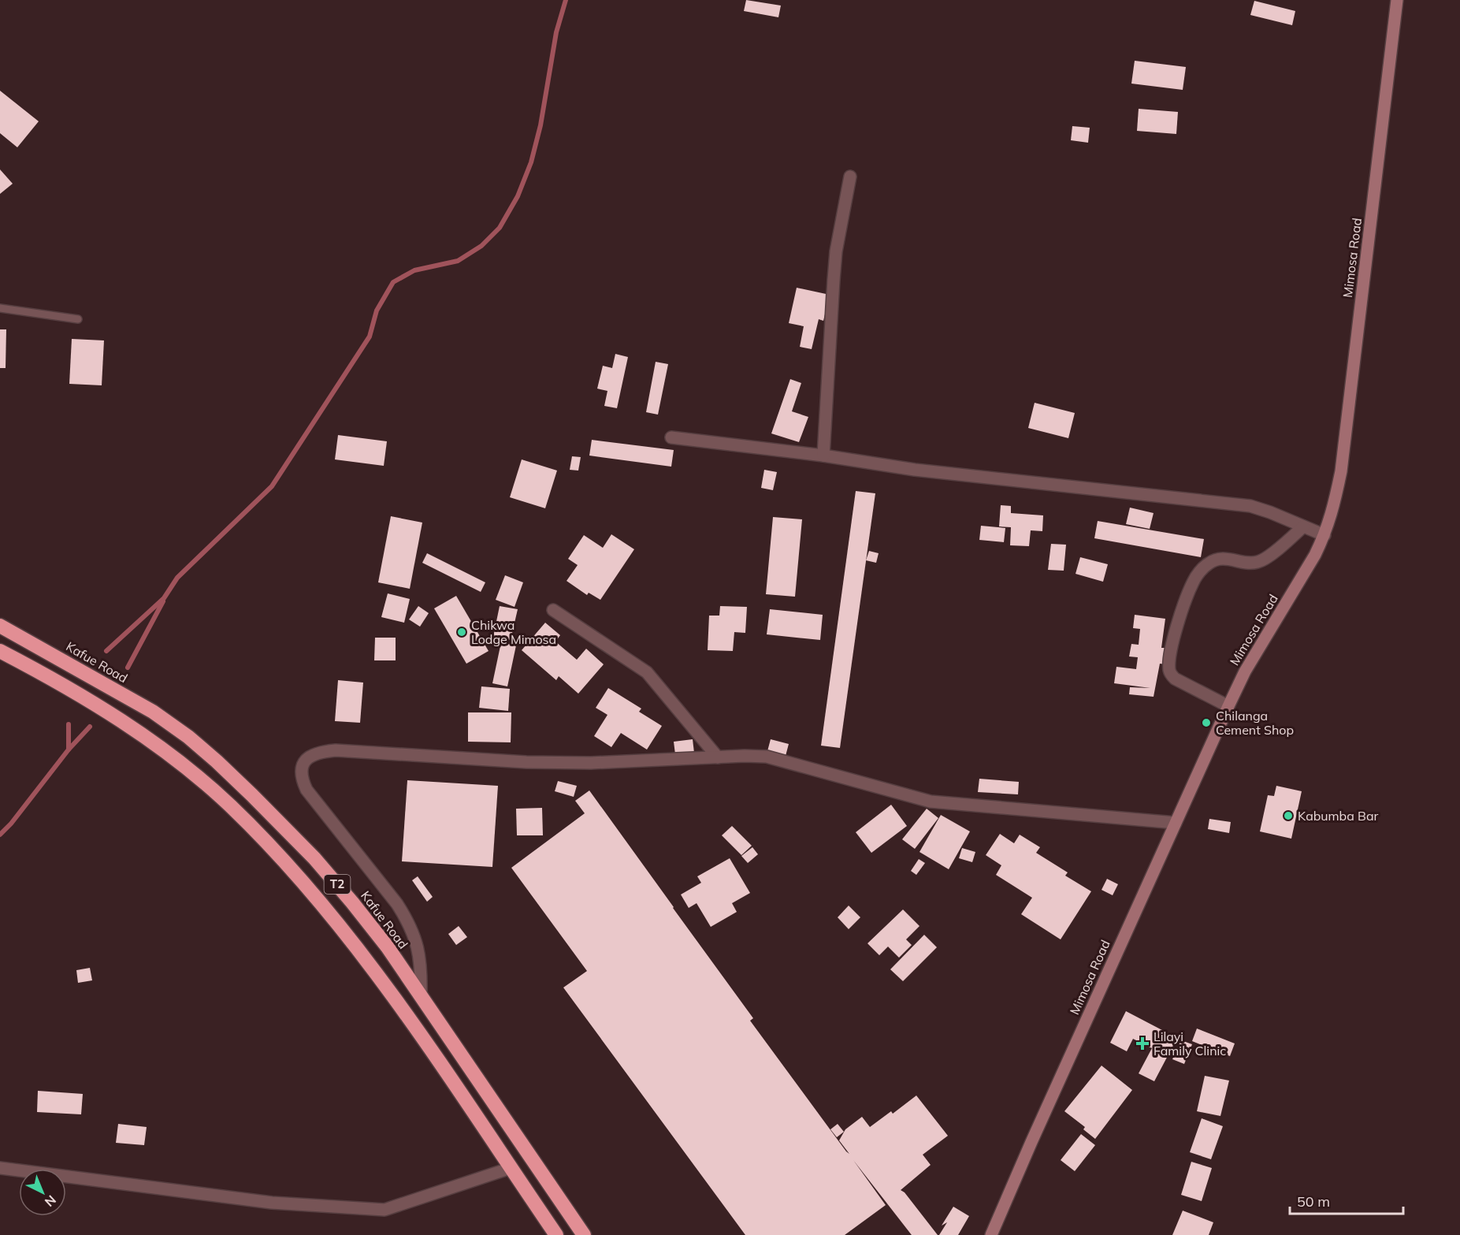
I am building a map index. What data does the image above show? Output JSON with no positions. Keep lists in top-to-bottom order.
{
  "streets": {
    "highway": ["Kafue Road", "T2"],
    "street": ["Mimosa Road"]
  },
  "places": {
    "other": ["Chikwa Lodge Mimosa", "Chilanga Cement Shop", "Kabumba Bar"],
    "health": ["Lilayi Family Clinic"]
  },
  "scale_bar": "50 m",
  "north": "bottom right"
}
